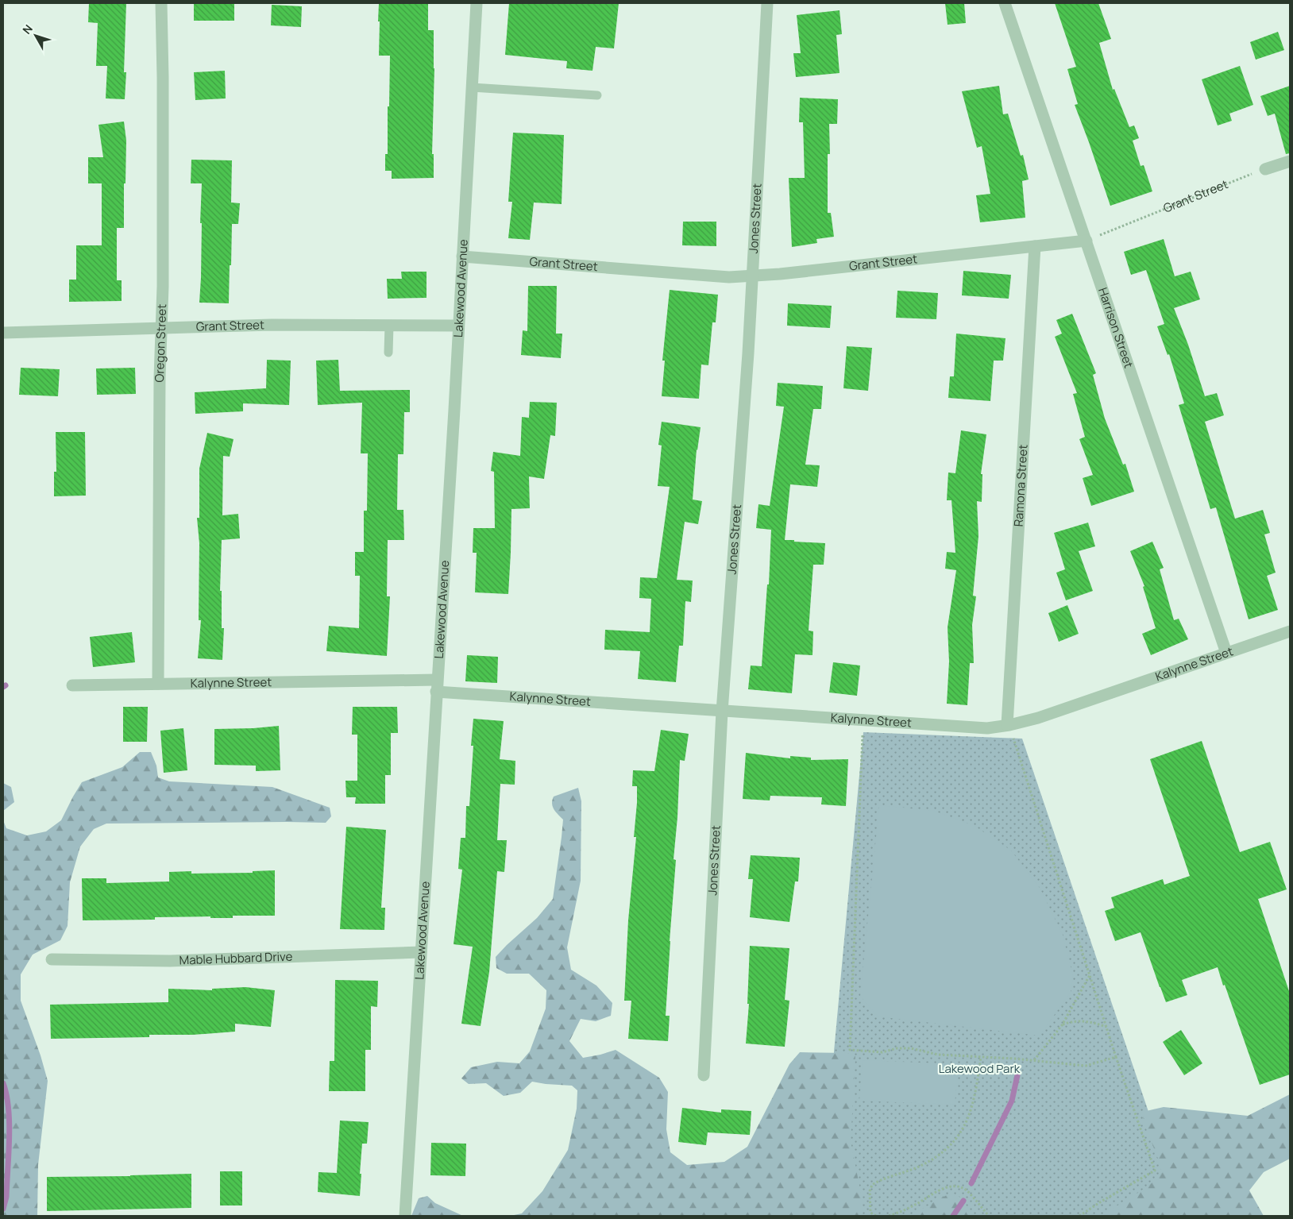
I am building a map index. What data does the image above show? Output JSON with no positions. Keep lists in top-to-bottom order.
{
  "streets": {
    "street": [
      "Grant Street",
      "Jones Street",
      "Lakewood Avenue",
      "Harrison Street",
      "Oregon Street",
      "Ramona Street",
      "Kalynne Street",
      "Mable Hubbard Drive"
    ]
  },
  "crossings": [
    ["Grant Street", "Jones Street"],
    ["Grant Street", "Lakewood Avenue"],
    ["Grant Street", "Harrison Street"],
    ["Grant Street", "Oregon Street"],
    ["Grant Street", "Ramona Street"],
    ["Jones Street", "Kalynne Street"],
    ["Lakewood Avenue", "Kalynne Street"],
    ["Lakewood Avenue", "Mable Hubbard Drive"],
    ["Harrison Street", "Kalynne Street"],
    ["Oregon Street", "Kalynne Street"],
    ["Ramona Street", "Kalynne Street"]
  ],
  "parks": ["Lakewood Park"],
  "north": "top left"
}
